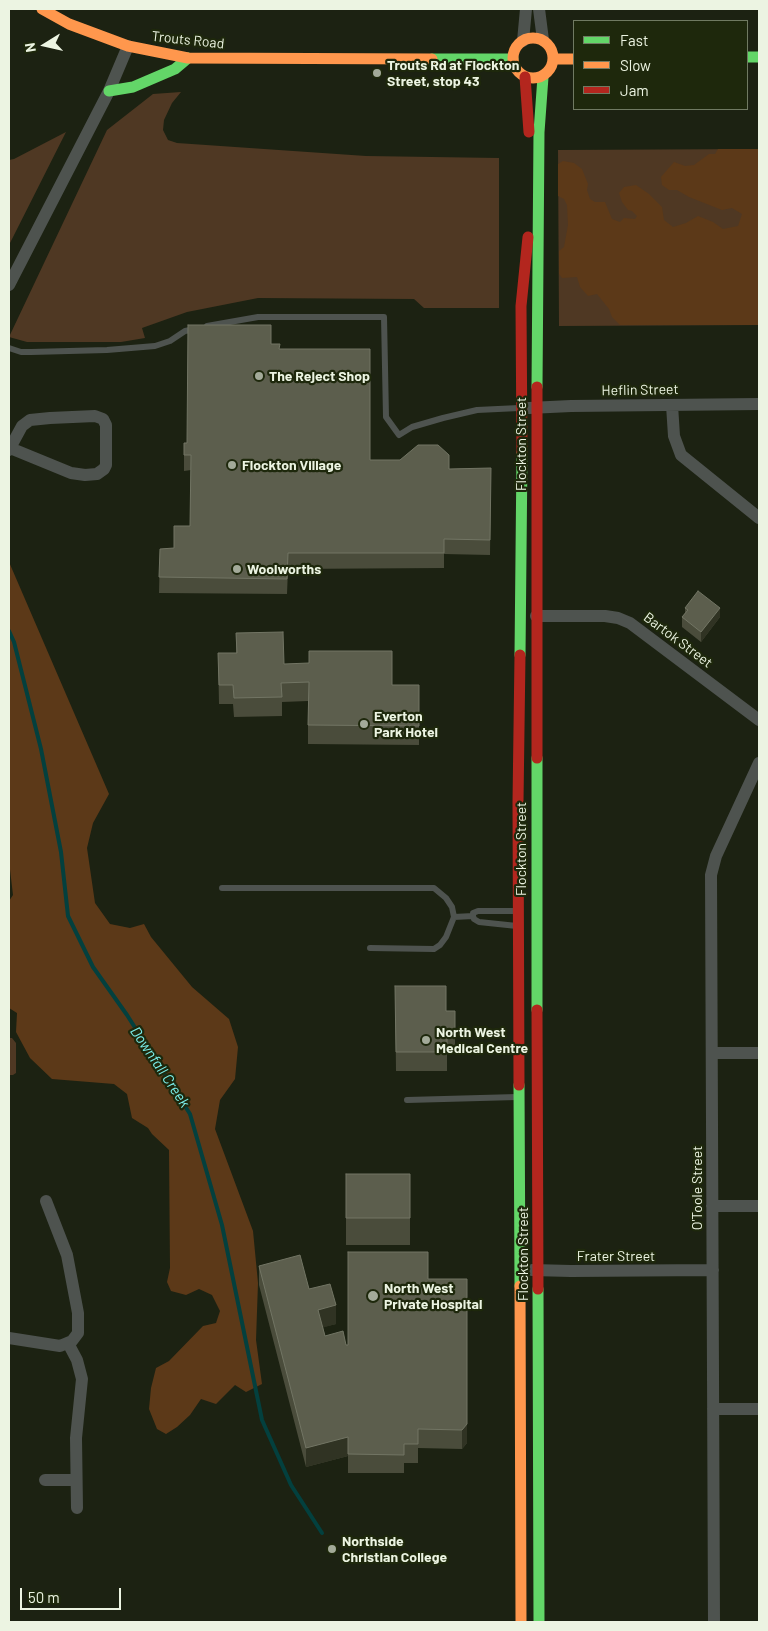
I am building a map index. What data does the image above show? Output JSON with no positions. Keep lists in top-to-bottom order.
{
  "streets": {
    "street": [
      "Trouts Road",
      "Heflin Street",
      "Flockton Street",
      "Bartok Street",
      "O'Toole Street",
      "Frater Street"
    ]
  },
  "crossings": [
    ["Trouts Road", "Flockton Street"],
    ["Heflin Street", "Flockton Street"],
    ["Flockton Street", "Bartok Street"],
    ["Flockton Street", "Frater Street"],
    ["O'Toole Street", "Frater Street"]
  ],
  "water": ["Downfall Creek"],
  "places": [
    "Trouts Rd at Flockton Street, stop 43",
    "The Reject Shop",
    "Flockton Village",
    "Woolworths",
    "Everton Park Hotel",
    "North West Medical Centre",
    "North West Private Hospital",
    "Northside Christian College"
  ],
  "legend": ["Fast", "Slow", "Jam"],
  "scale_bar": "50 m",
  "north": "left"
}
